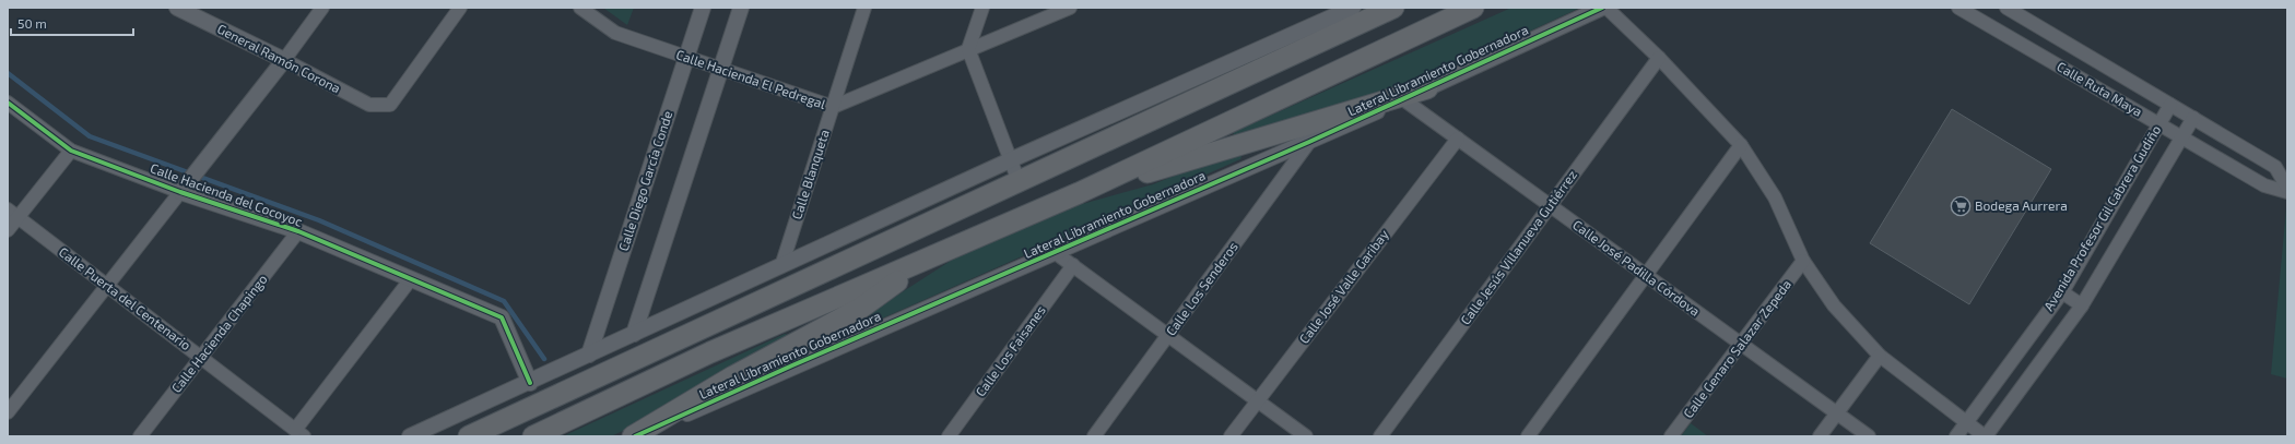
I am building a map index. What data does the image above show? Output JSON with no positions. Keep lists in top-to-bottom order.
{
  "streets": {
    "street": [
      "General Ramón Corona",
      "Lateral Libramiento Gobernadora",
      "Calle Hacienda El Pedregal",
      "Calle Ruta Maya",
      "Calle Blanqueta",
      "Calle Diego García Conde",
      "Calle Hacienda del Cocoyoc",
      "Avenida Profesor Gil Cabrera Gudiño",
      "Calle Jesús Villanueva Gutiérrez",
      "Calle José Padilla Córdova",
      "Calle José Valle Garibay",
      "Calle Los Senderos",
      "Calle Puerta del Centenario",
      "Calle Hacienda Chapingo",
      "Calle Genaro Salazar Zepeda",
      "Calle Los Faisanes"
    ]
  },
  "crossings": [
    ["Lateral Libramiento Gobernadora", "Calle José Padilla Córdova"],
    ["Lateral Libramiento Gobernadora", "Calle Los Senderos"],
    ["Calle Hacienda El Pedregal", "Calle Blanqueta"],
    ["Calle Hacienda El Pedregal", "Calle Diego García Conde"],
    ["Calle Ruta Maya", "Avenida Profesor Gil Cabrera Gudiño"],
    ["Calle Hacienda del Cocoyoc", "Calle Hacienda Chapingo"],
    ["Calle Jesús Villanueva Gutiérrez", "Calle José Padilla Córdova"],
    ["Calle José Padilla Córdova", "Calle José Valle Garibay"],
    ["Calle José Padilla Córdova", "Calle Genaro Salazar Zepeda"],
    ["Calle Puerta del Centenario", "Calle Hacienda Chapingo"]
  ],
  "places": {
    "supermarket": ["Bodega Aurrera"]
  },
  "scale_bar": "50 m"
}
